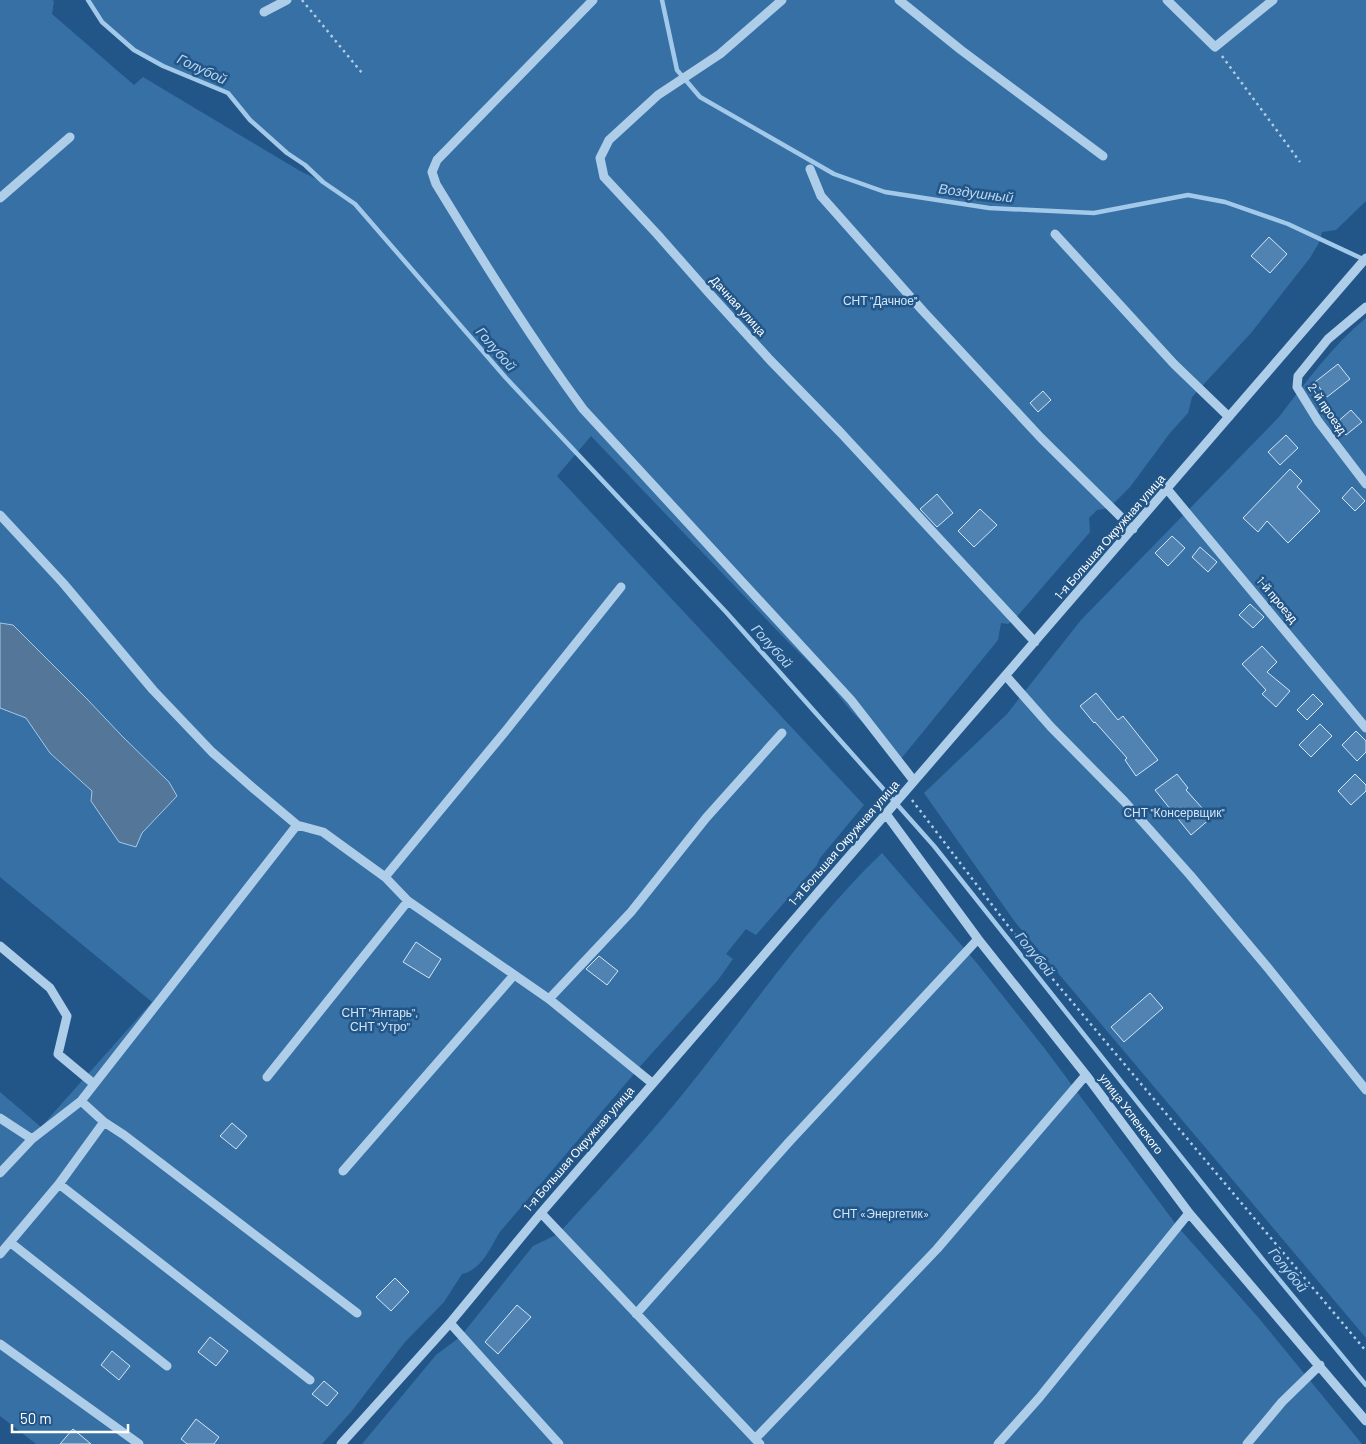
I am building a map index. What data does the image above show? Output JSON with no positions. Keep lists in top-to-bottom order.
{
  "streets": {
    "street": [
      "Дачная улица",
      "2-й проезд",
      "1-я Большая Окружная улица",
      "1-й проезд",
      "улица Успенского"
    ]
  },
  "crossings": [
    ["Дачная улица", "1-я Большая Окружная улица"],
    ["1-я Большая Окружная улица", "1-й проезд"],
    ["1-я Большая Окружная улица", "улица Успенского"]
  ],
  "water": ["Голубой", "Воздушный"],
  "parks": [
    "СНТ \"Дачное\"",
    "СНТ \"Консервщик\"",
    "СНТ \"Янтарь\", СНТ \"Утро\"",
    "СНТ «Энергетик»"
  ],
  "scale_bar": "50 m"
}
